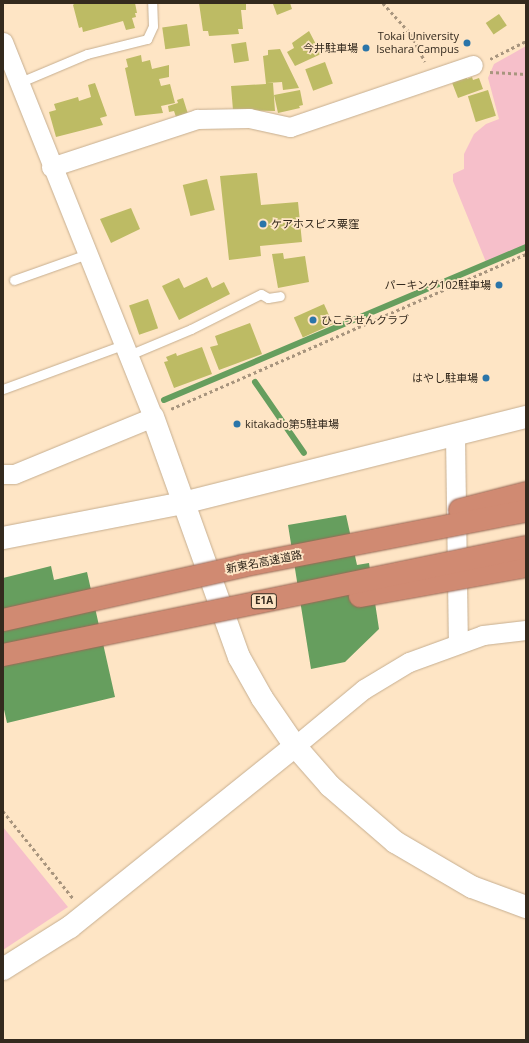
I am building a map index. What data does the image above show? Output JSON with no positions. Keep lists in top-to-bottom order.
{
  "streets": {
    "highway": ["新東名高速道路", "E1A"]
  },
  "places": [
    "Tokai University Isehara Campus",
    "今井駐車場",
    "ケアホスピス粟窪",
    "パーキング102駐車場",
    "ひこうせんクラブ",
    "はやし駐車場",
    "kitakado第5駐車場"
  ]
}
